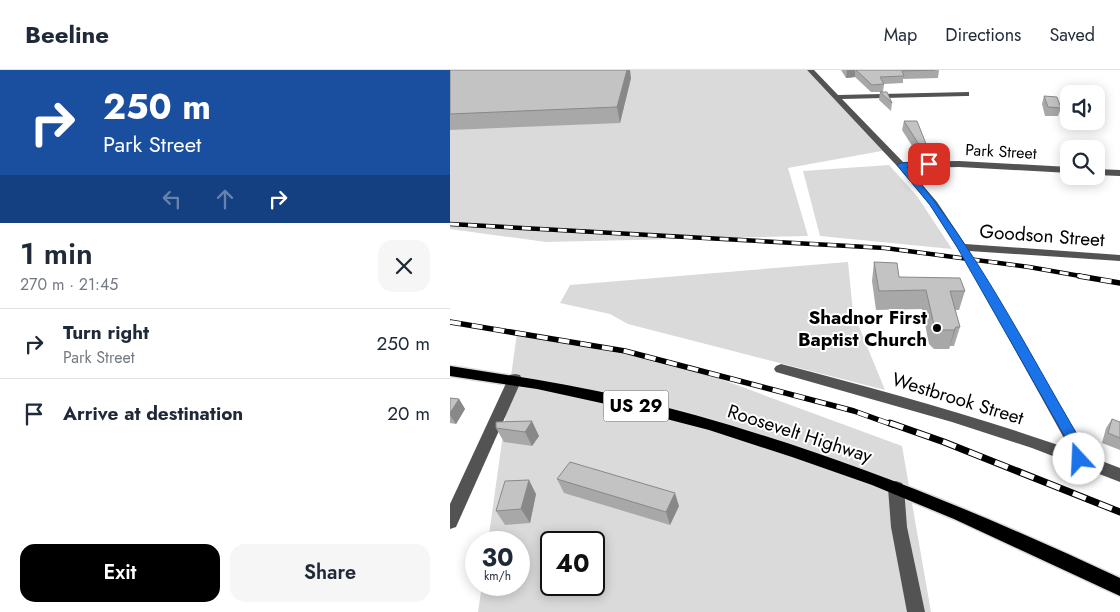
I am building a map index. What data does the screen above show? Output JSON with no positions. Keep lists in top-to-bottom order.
{
  "streets": {
    "main road": ["US 29", "Roosevelt Highway"],
    "street": ["Park Street", "Goodson Street", "Westbrook Street"]
  },
  "places": ["Shadnor First Baptist Church"],
  "page": {
    "header": "Beeline",
    "nav": ["Map", "Directions", "Saved"],
    "turn": ["250 m", "Park Street"],
    "heading": ["1 min", "270 m · 21:45"],
    "list": [
      {
        "name": "Turn right",
        "note": "Park Street",
        "value": "250 m"
      },
      {
        "name": "Arrive at destination",
        "value": "20 m"
      }
    ],
    "speed": "30 km/h",
    "limit": "40",
    "buttons": ["Exit", "Share"]
  }
}
